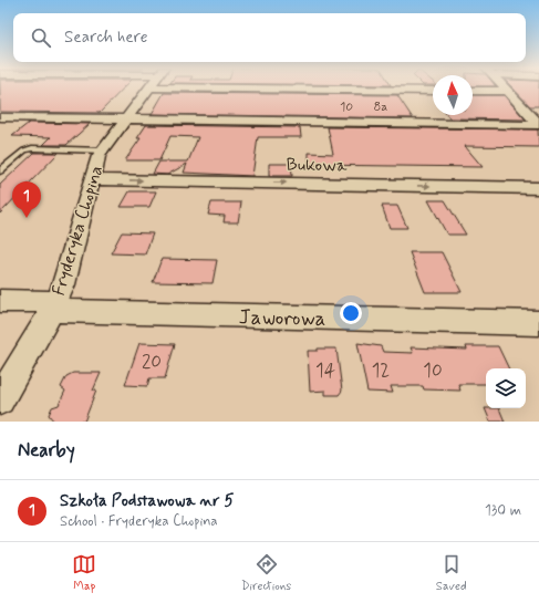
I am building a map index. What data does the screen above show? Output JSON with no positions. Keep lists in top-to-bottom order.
{
  "streets": {
    "street": ["Bukowa", "Fryderyka Chopina", "Jaworowa"]
  },
  "crossings": [
    ["Bukowa", "Fryderyka Chopina"],
    ["Fryderyka Chopina", "Jaworowa"]
  ],
  "house_numbers": [
    "10",
    "8a",
    "20",
    "14",
    "12",
    "10"
  ],
  "north": "top",
  "page": {
    "search": "Search here",
    "pins": "1",
    "heading": "Nearby",
    "list": [
      {
        "mark": "1",
        "name": "Szkoła Podstawowa nr 5",
        "note": "School · Fryderyka Chopina",
        "value": "130 m"
      }
    ],
    "nav": ["Map", "Directions", "Saved"]
  }
}
